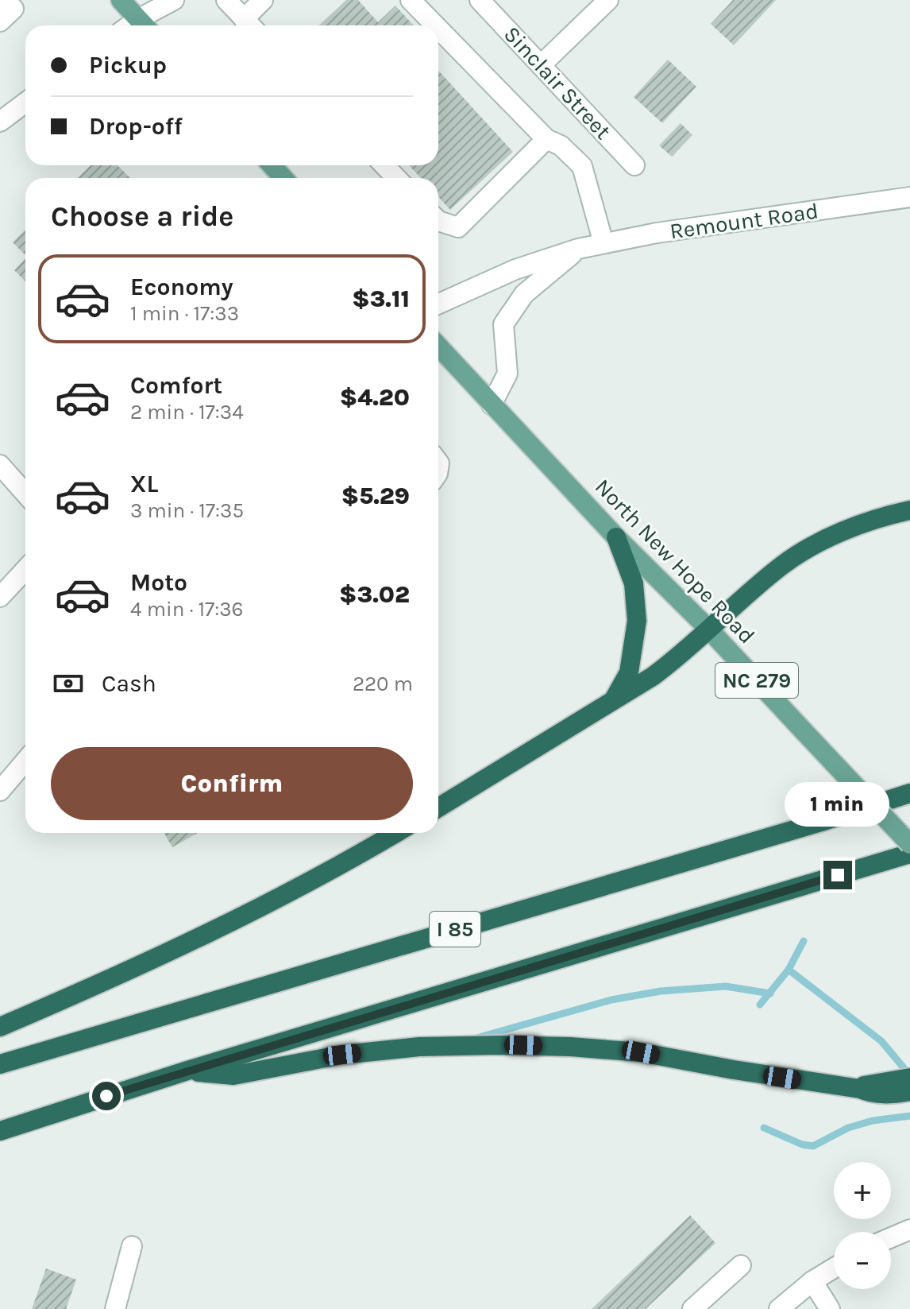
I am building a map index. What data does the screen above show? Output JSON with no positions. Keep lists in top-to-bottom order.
{
  "streets": {
    "highway": ["I 85"],
    "main road": ["North New Hope Road", "NC 279"],
    "street": ["Sinclair Street", "Remount Road"]
  },
  "crossings": [
    ["Remount Road", "North New Hope Road"]
  ],
  "page": {
    "banner": ["Pickup", "Drop-off"],
    "heading": "Choose a ride",
    "list": [
      {
        "name": "Economy",
        "note": "1 min · 17:33",
        "value": "$3.11"
      },
      {
        "name": "Comfort",
        "note": "2 min · 17:34",
        "value": "$4.20"
      },
      {
        "name": "XL",
        "note": "3 min · 17:35",
        "value": "$5.29"
      },
      {
        "name": "Moto",
        "note": "4 min · 17:36",
        "value": "$3.02"
      }
    ],
    "pay": ["Cash", "220 m"],
    "buttons": "Confirm",
    "bubble": "1 min",
    "map_buttons": ["+", "−"]
  }
}
